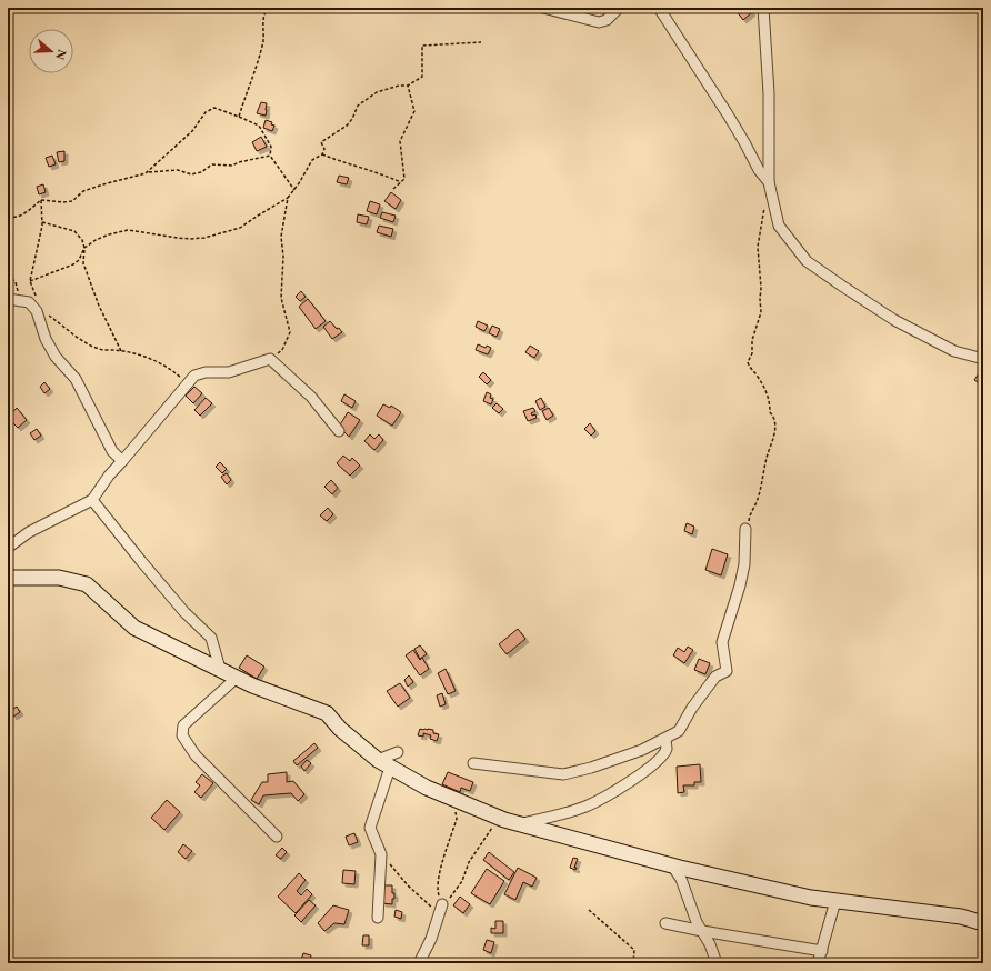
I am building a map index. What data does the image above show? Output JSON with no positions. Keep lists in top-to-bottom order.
{
  "north": "right"
}
